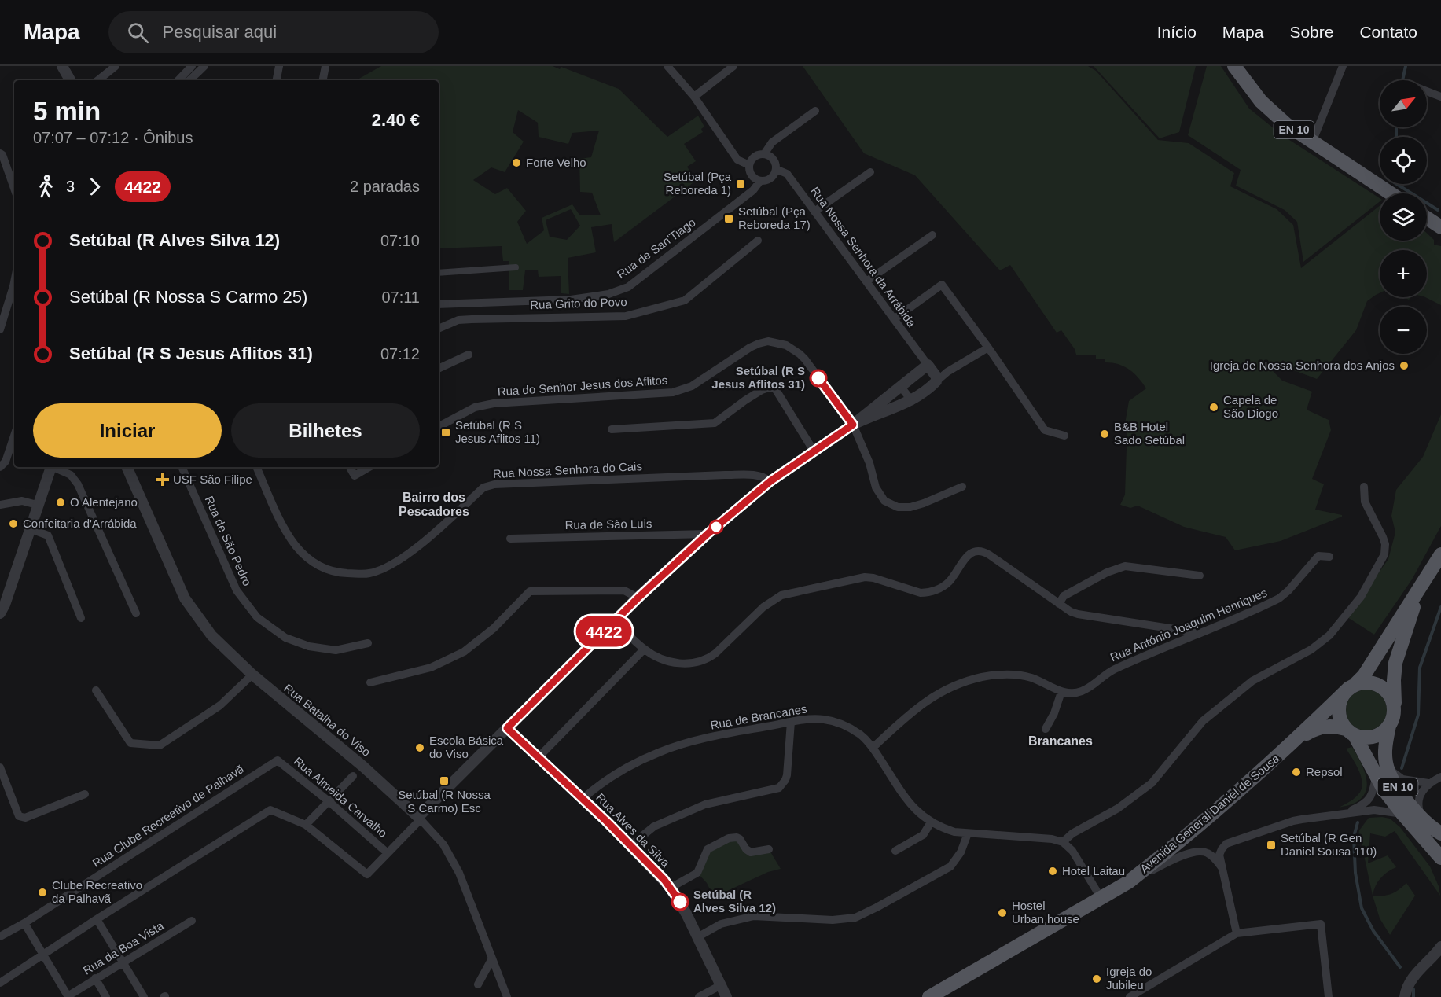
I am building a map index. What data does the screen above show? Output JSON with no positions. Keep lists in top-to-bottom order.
{
  "streets": {
    "main road": ["EN 10", "Avenida General Daniel de Sousa"],
    "street": [
      "Rua de San'Tiago",
      "Rua Nossa Senhora da Arrábida",
      "Rua Grito do Povo",
      "Rua do Senhor Jesus dos Aflitos",
      "Rua Nossa Senhora do Cais",
      "Rua de São Luis",
      "Rua de São Pedro",
      "Rua António Joaquim Henriques",
      "Rua de Brancanes",
      "Rua Batalha do Viso",
      "Rua Almeida Carvalho",
      "Rua Clube Recreativo de Palhavã",
      "Rua Alves da Silva",
      "Rua da Boa Vista"
    ]
  },
  "crossings": [
    ["Rua de San'Tiago", "Rua Nossa Senhora da Arrábida"],
    ["Rua de Brancanes", "Rua Alves da Silva"],
    ["Rua Almeida Carvalho", "Rua Clube Recreativo de Palhavã"]
  ],
  "districts": ["Bairro dos Pescadores", "Brancanes"],
  "places": {
    "other": [
      "Forte Velho",
      "Igreja de Nossa Senhora dos Anjos",
      "Setúbal (R S Jesus Aflitos 31)",
      "Capela de São Diogo",
      "B&B Hotel Sado Setúbal",
      "O Alentejano",
      "Confeitaria d'Arrábida",
      "Escola Básica do Viso",
      "Repsol",
      "Hotel Laitau",
      "Clube Recreativo da Palhavã",
      "Setúbal (R Alves Silva 12)",
      "Hostel Urban house",
      "Igreja do Jubileu"
    ],
    "transit": [
      "Setúbal (Pça Reboreda 1)",
      "Setúbal (Pça Reboreda 17)",
      "Setúbal (R S Jesus Aflitos 11)",
      "Setúbal (R Nossa S Carmo) Esc",
      "Setúbal (R Gen Daniel Sousa 110)"
    ],
    "health": ["USF São Filipe"]
  },
  "lines": ["bus line 4422"],
  "north": "top right",
  "page": {
    "header": "Mapa",
    "search": "Pesquisar aqui",
    "nav": [
      "Início",
      "Mapa",
      "Sobre",
      "Contato"
    ],
    "on_map": "4422",
    "map_buttons": ["+", "−"],
    "heading": ["5 min", "07:07 – 07:12 · Ônibus", "2.40 €"],
    "legs": ["3", "4422", "2 paradas"],
    "list": [
      {
        "name": "Setúbal (R Alves Silva 12)",
        "value": "07:10"
      },
      {
        "name": "Setúbal (R Nossa S Carmo 25)",
        "value": "07:11"
      },
      {
        "name": "Setúbal (R S Jesus Aflitos 31)",
        "value": "07:12"
      }
    ],
    "buttons": ["Iniciar", "Bilhetes"]
  }
}
